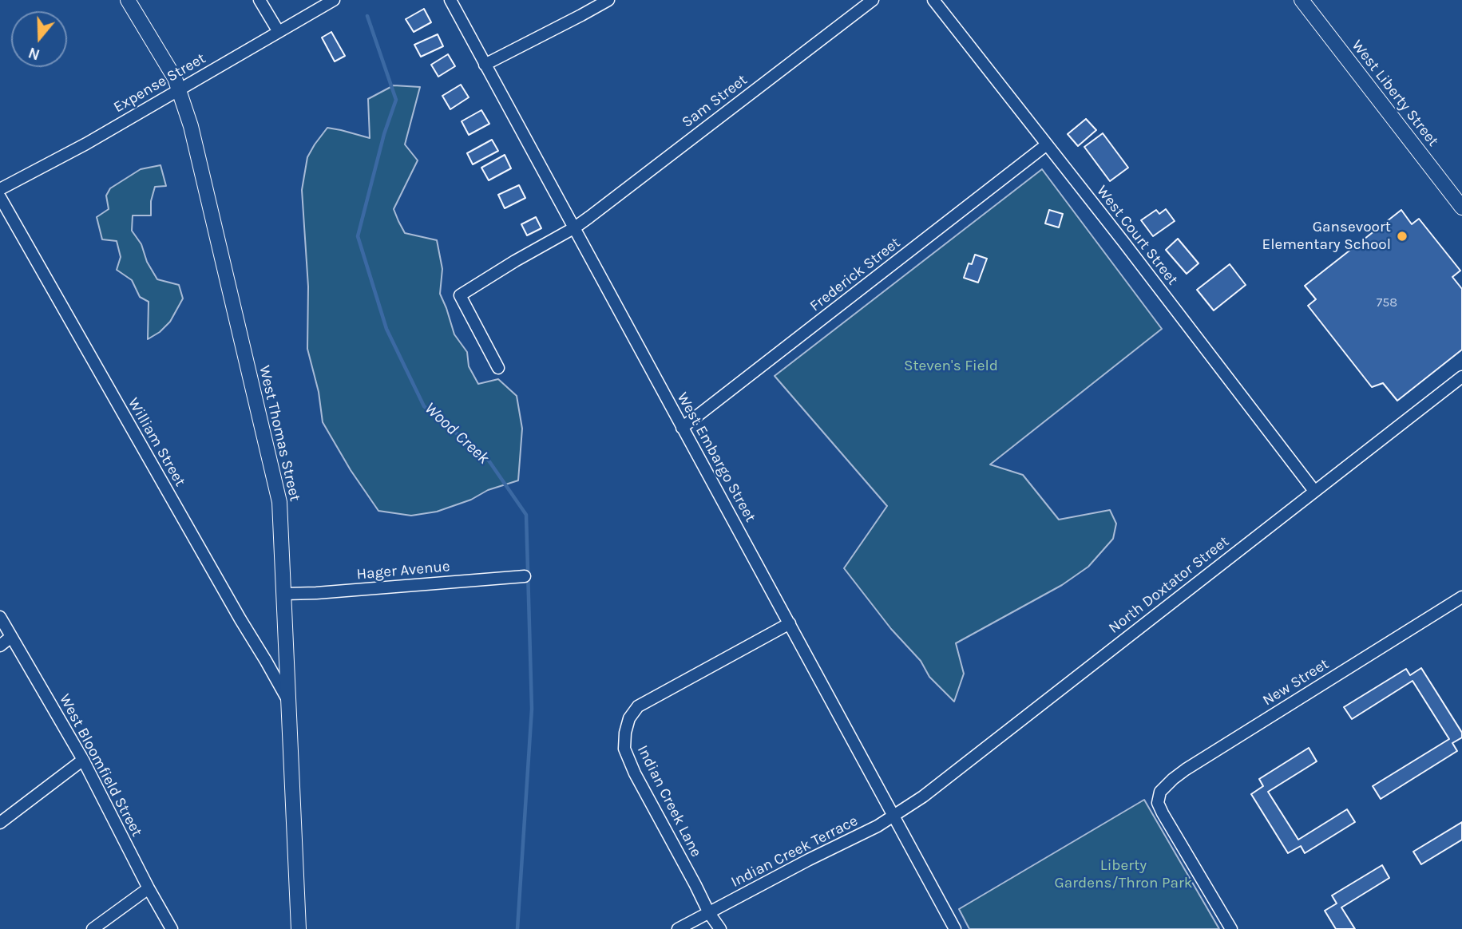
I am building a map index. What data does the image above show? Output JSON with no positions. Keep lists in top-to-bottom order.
{
  "streets": {
    "street": [
      "Expense Street",
      "West Liberty Street",
      "Sam Street",
      "West Court Street",
      "Frederick Street",
      "West Thomas Street",
      "William Street",
      "West Embargo Street",
      "Hager Avenue",
      "North Doxtator Street",
      "New Street",
      "West Bloomfield Street",
      "Indian Creek Lane",
      "Indian Creek Terrace"
    ]
  },
  "crossings": [
    ["Expense Street", "West Thomas Street"],
    ["Sam Street", "West Embargo Street"],
    ["West Court Street", "Frederick Street"],
    ["West Court Street", "North Doxtator Street"],
    ["Frederick Street", "West Embargo Street"],
    ["West Thomas Street", "William Street"],
    ["West Thomas Street", "Hager Avenue"],
    ["West Embargo Street", "North Doxtator Street"],
    ["West Embargo Street", "Indian Creek Lane"],
    ["West Embargo Street", "Indian Creek Terrace"],
    ["North Doxtator Street", "Indian Creek Terrace"],
    ["Indian Creek Lane", "Indian Creek Terrace"]
  ],
  "water": ["Wood Creek"],
  "parks": ["Steven's Field", "Liberty Gardens/Thron Park"],
  "places": ["Gansevoort Elementary School"],
  "house_numbers": ["758"],
  "north": "bottom"
}
